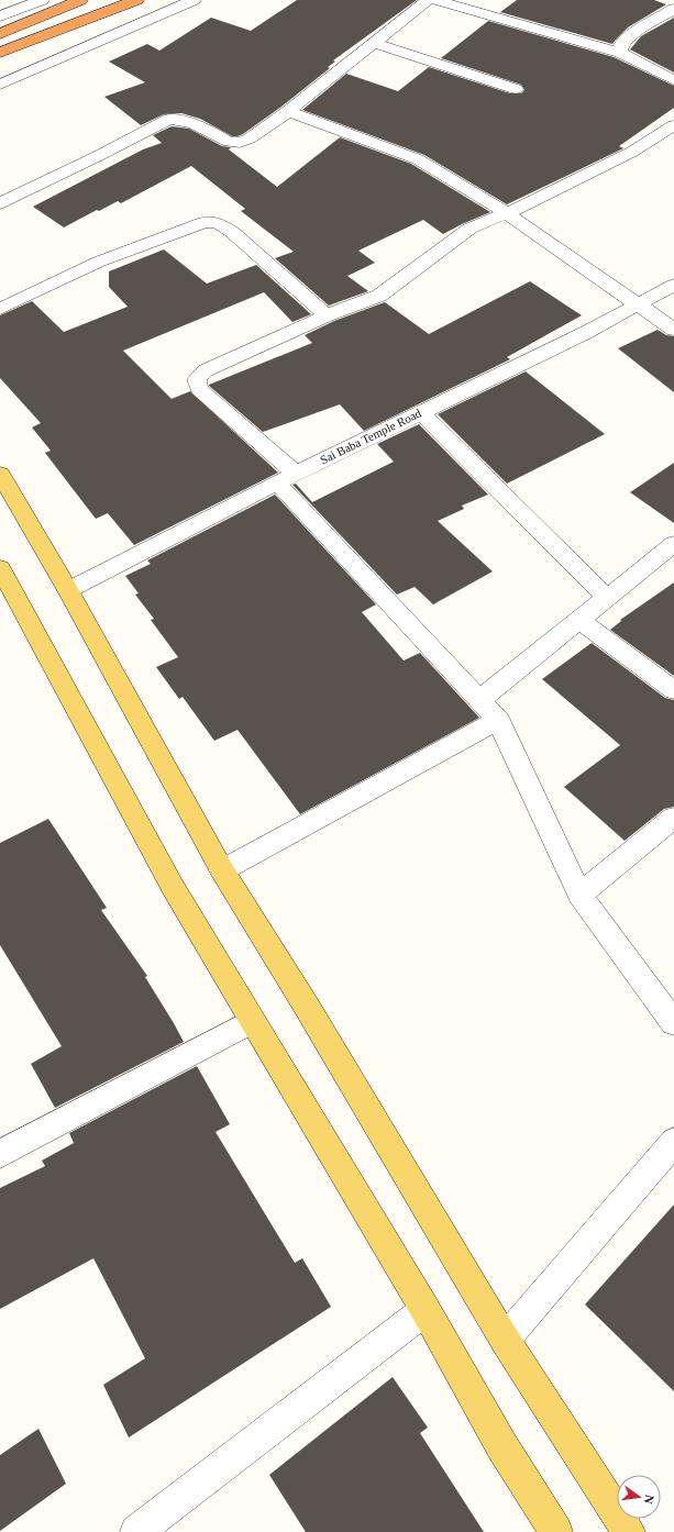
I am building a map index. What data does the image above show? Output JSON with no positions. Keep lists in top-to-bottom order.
{
  "streets": {
    "street": ["Sai Baba Temple Road"]
  },
  "north": "right"
}
